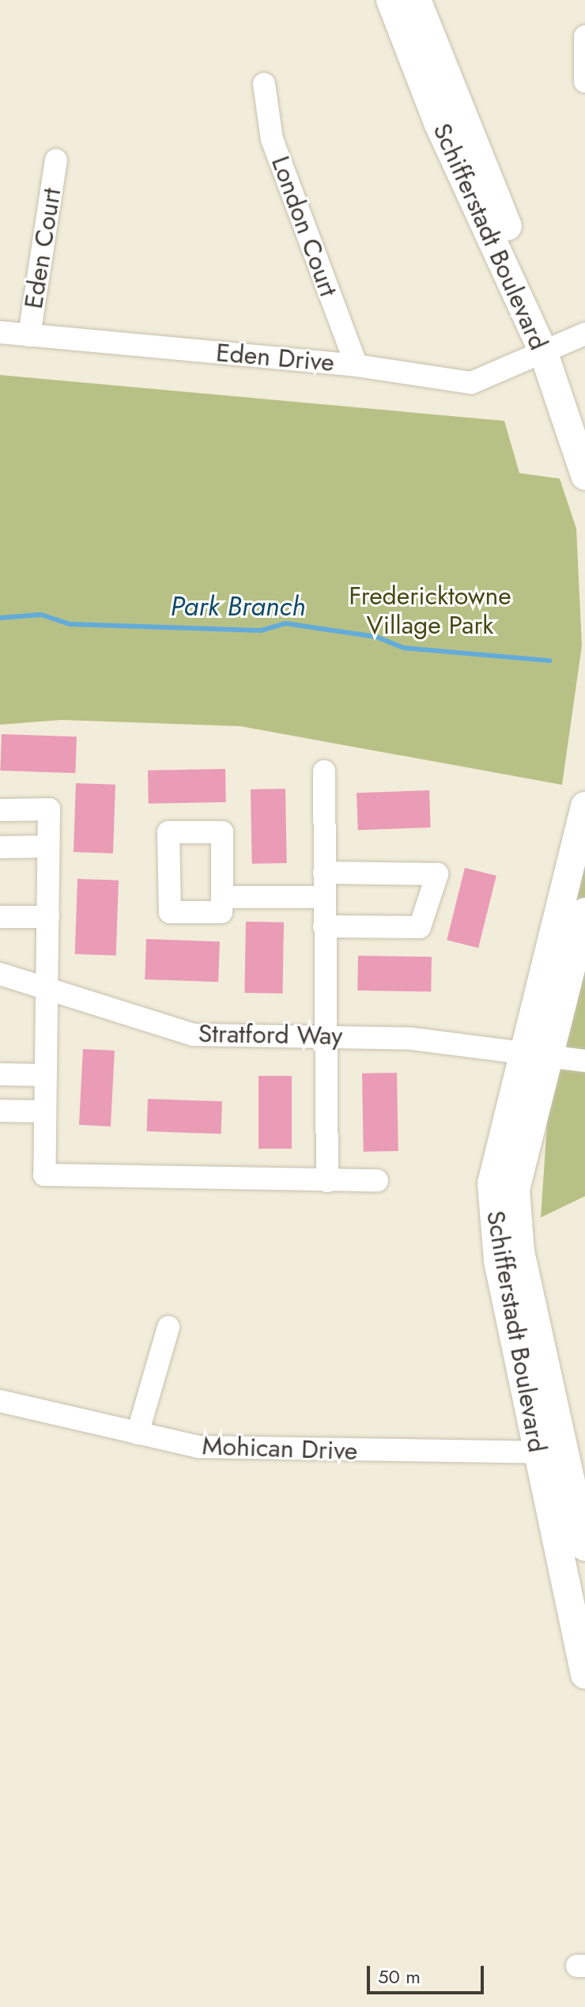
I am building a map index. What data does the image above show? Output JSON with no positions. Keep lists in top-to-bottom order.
{
  "streets": {
    "main road": ["Schifferstadt Boulevard"],
    "street": [
      "London Court",
      "Eden Court",
      "Eden Drive",
      "Stratford Way",
      "Mohican Drive"
    ]
  },
  "crossings": [
    ["London Court", "Eden Drive"],
    ["Schifferstadt Boulevard", "Eden Drive"],
    ["Schifferstadt Boulevard", "Stratford Way"],
    ["Schifferstadt Boulevard", "Mohican Drive"],
    ["Eden Court", "Eden Drive"]
  ],
  "water": ["Park Branch"],
  "parks": ["Fredericktowne Village Park"],
  "scale_bar": "50 m"
}
